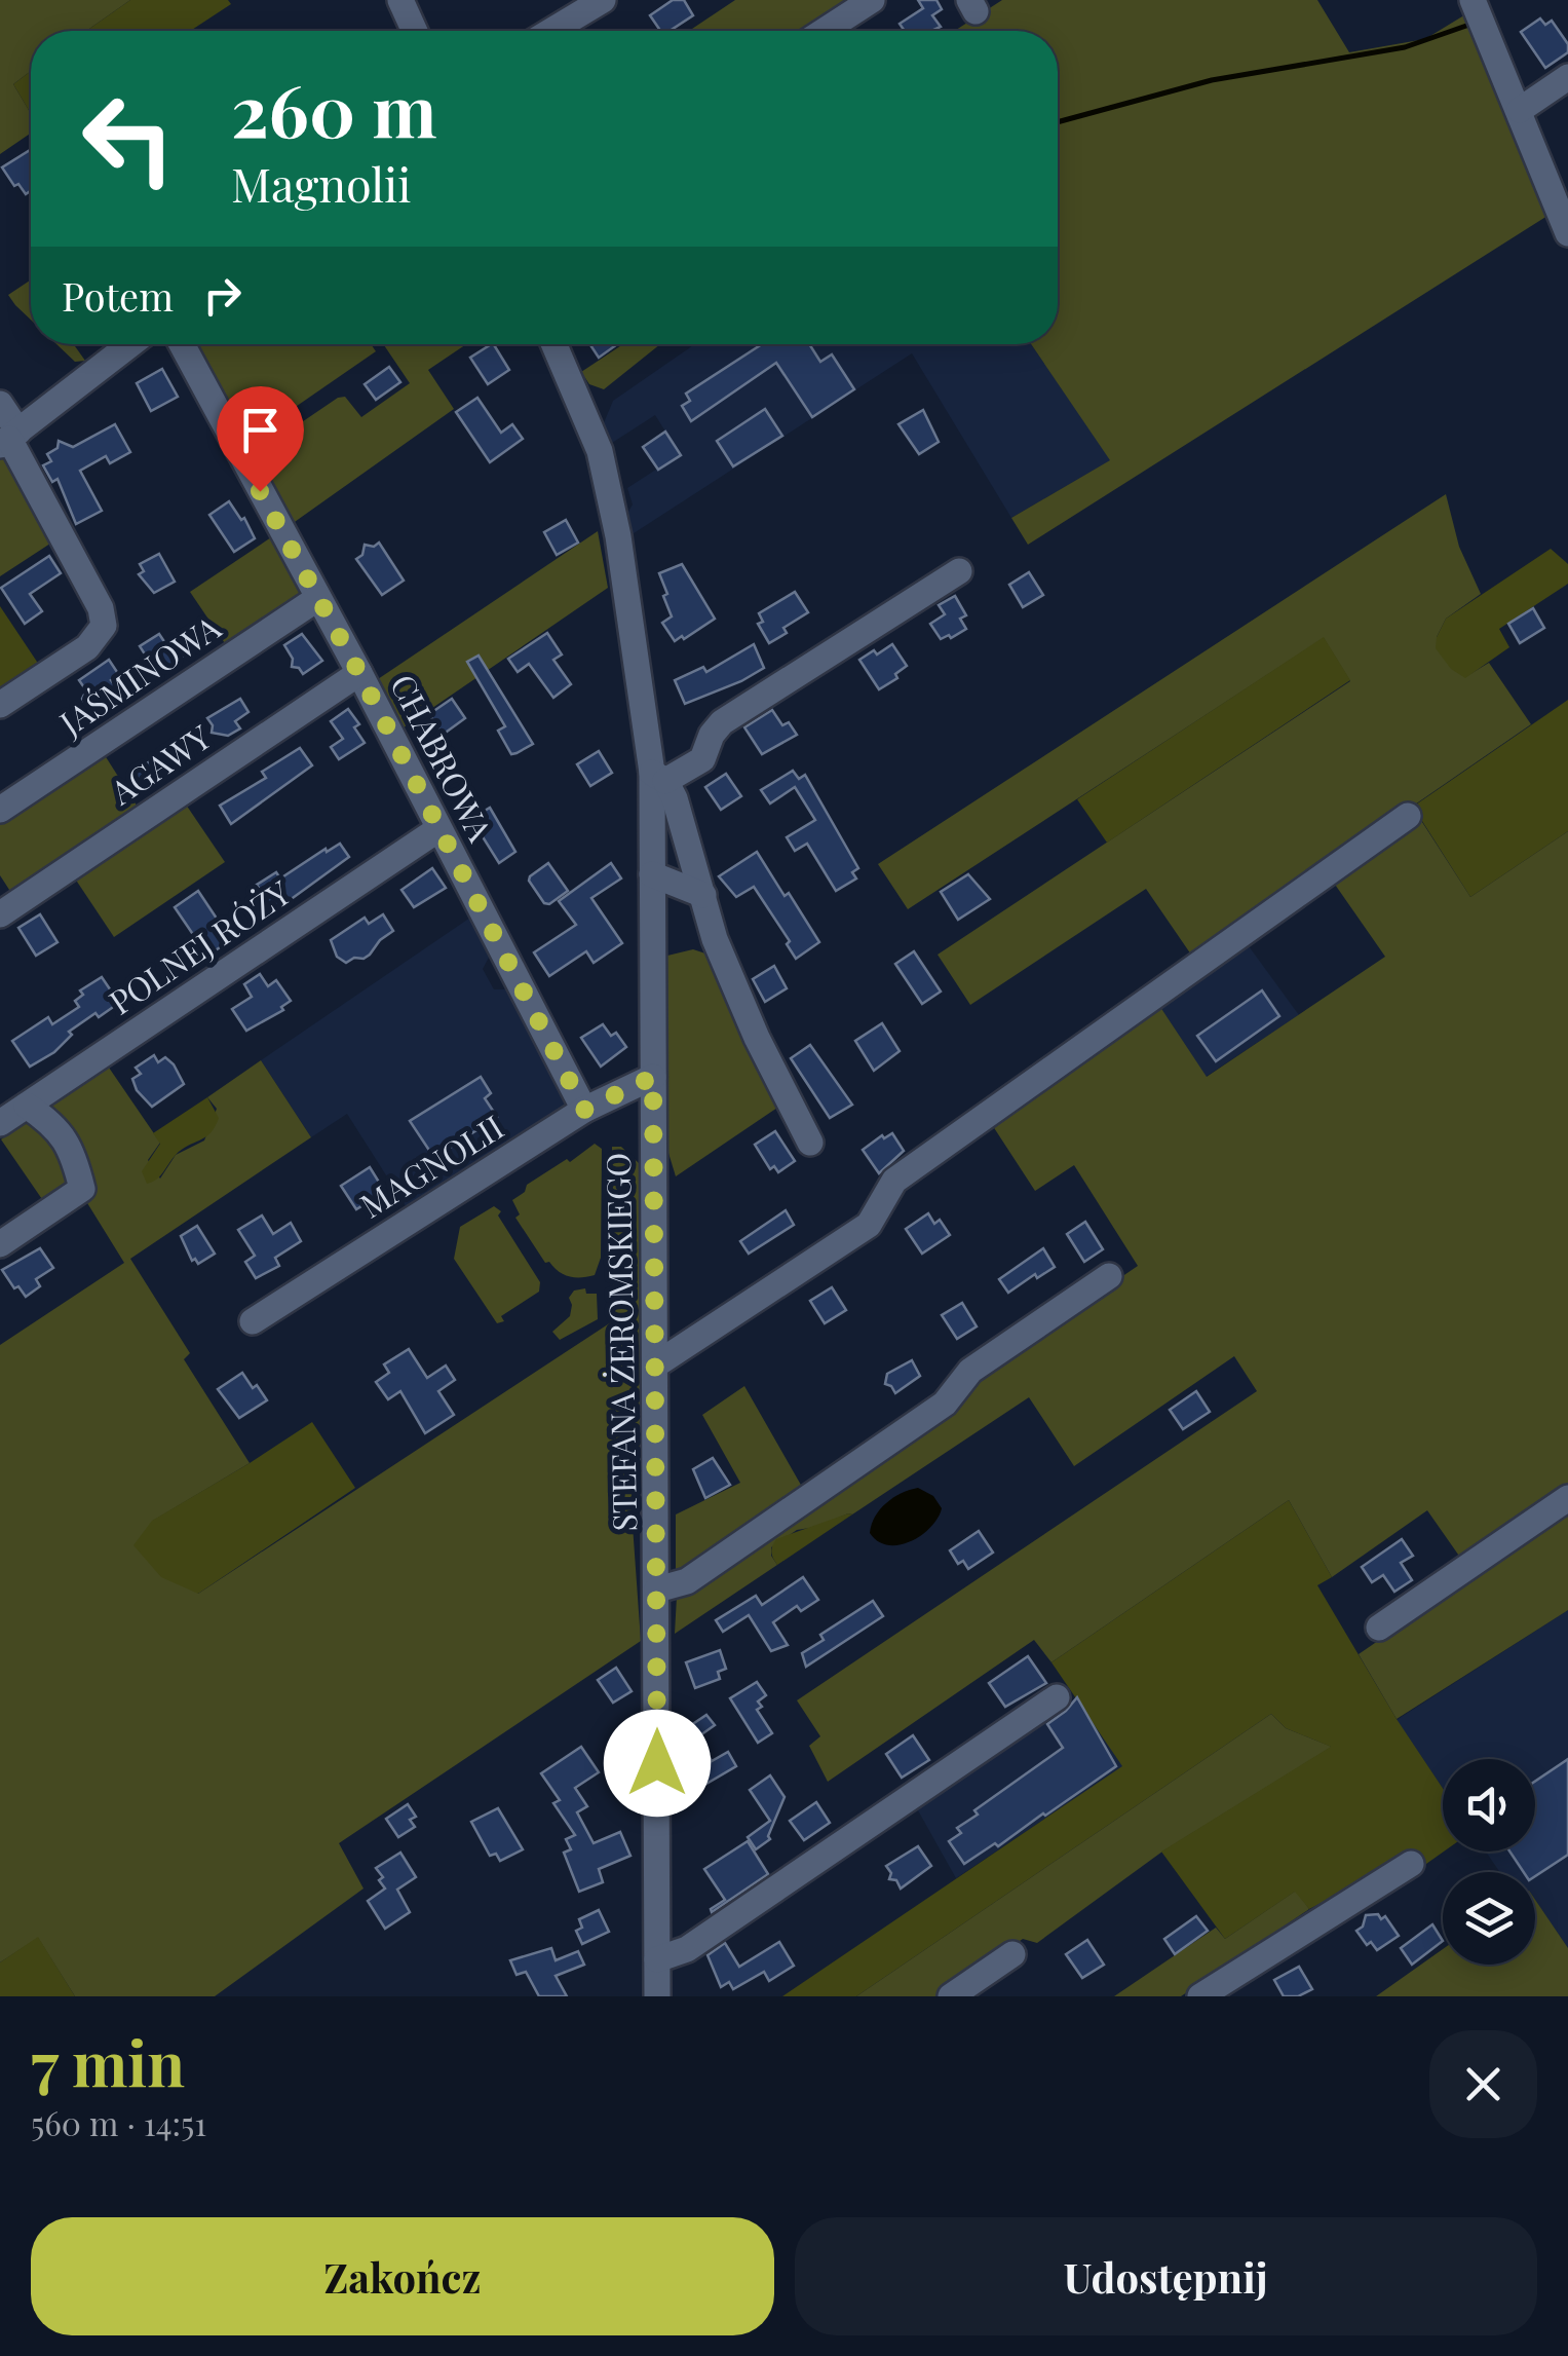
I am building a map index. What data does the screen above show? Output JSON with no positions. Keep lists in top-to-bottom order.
{
  "streets": {
    "street": [
      "JAŚMINOWA",
      "CHABROWA",
      "AGAWY",
      "POLNEJ RÓŻY",
      "MAGNOLII",
      "STEFANA ŻEROMSKIEGO"
    ]
  },
  "crossings": [
    ["JAŚMINOWA", "CHABROWA"],
    ["CHABROWA", "AGAWY"],
    ["CHABROWA", "POLNEJ RÓŻY"],
    ["CHABROWA", "MAGNOLII"],
    ["MAGNOLII", "STEFANA ŻEROMSKIEGO"]
  ],
  "page": {
    "turn": ["260 m", "Magnolii"],
    "then": "Potem",
    "heading": ["7 min", "560 m · 14:51"],
    "buttons": ["Zakończ", "Udostępnij"]
  }
}
